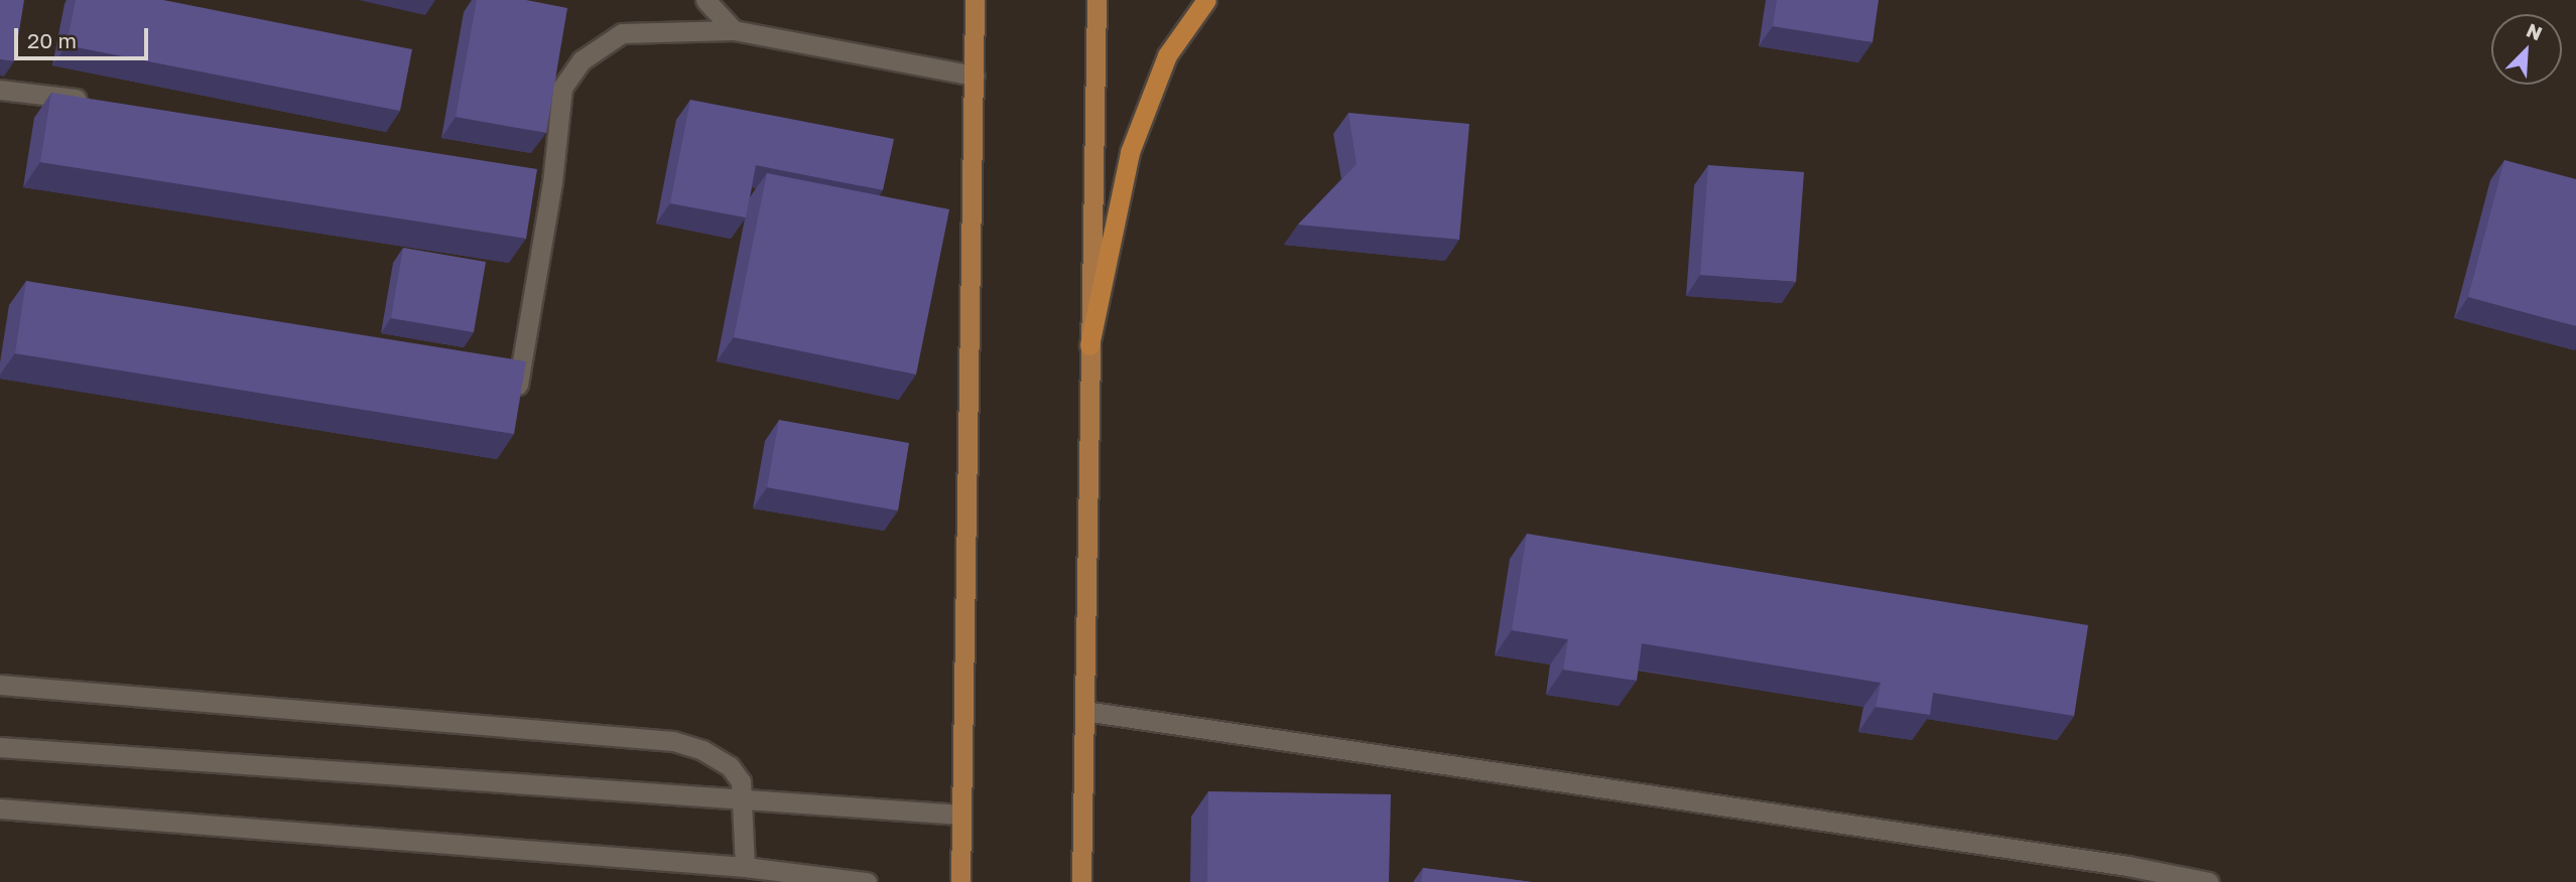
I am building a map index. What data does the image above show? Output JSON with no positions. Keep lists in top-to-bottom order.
{
  "scale_bar": "20 m",
  "north": "top right"
}
